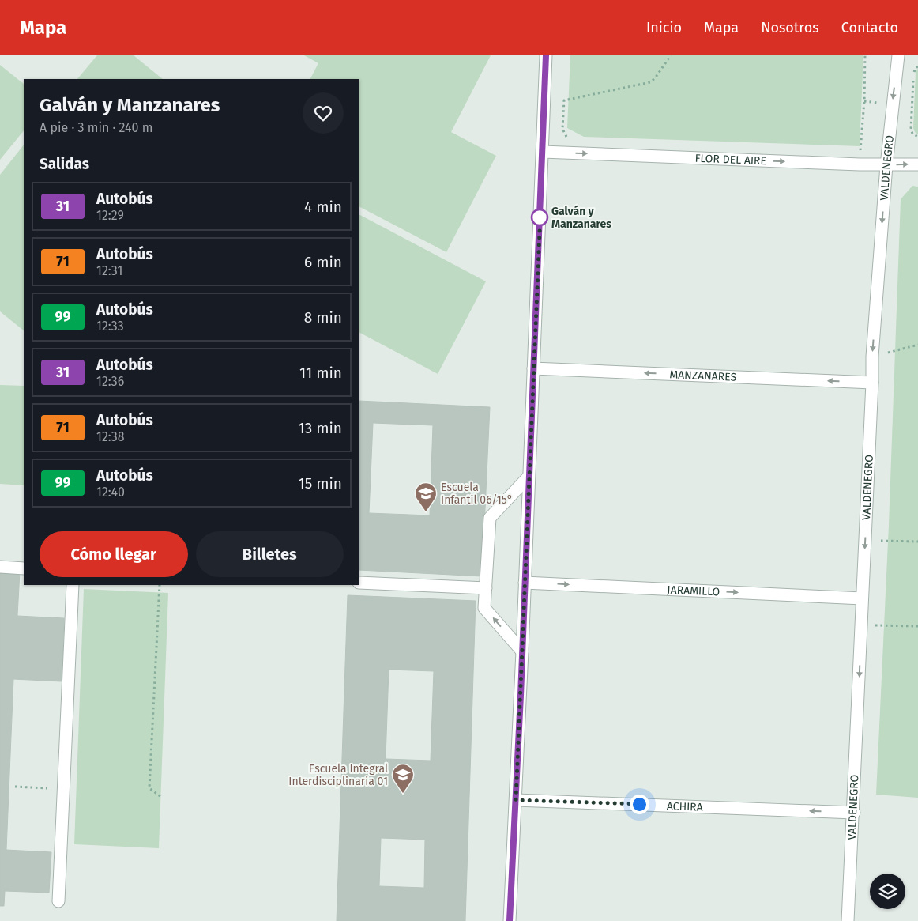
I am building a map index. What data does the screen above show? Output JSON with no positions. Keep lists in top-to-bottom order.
{
  "streets": {
    "street": [
      "FLOR DEL AIRE",
      "VALDENEGRO",
      "MANZANARES",
      "JARAMILLO",
      "ACHIRA"
    ]
  },
  "crossings": [
    ["FLOR DEL AIRE", "VALDENEGRO"],
    ["VALDENEGRO", "MANZANARES"],
    ["VALDENEGRO", "JARAMILLO"],
    ["VALDENEGRO", "ACHIRA"]
  ],
  "one_way": [
    "FLOR DEL AIRE",
    "VALDENEGRO",
    "MANZANARES",
    "JARAMILLO",
    "ACHIRA"
  ],
  "places": {
    "other": ["Galván y Manzanares"],
    "school or university": ["Escuela Infantil 06/15°", "Escuela Integral Interdisciplinaria 01"]
  },
  "lines": ["bus line 31"],
  "page": {
    "header": "Mapa",
    "nav": [
      "Inicio",
      "Mapa",
      "Nosotros",
      "Contacto"
    ],
    "heading": [
      ["Galván y Manzanares", "A pie · 3 min · 240 m"],
      "Salidas"
    ],
    "list": [
      {
        "mark": "31",
        "name": "Autobús",
        "note": "12:29",
        "value": "4 min"
      },
      {
        "mark": "71",
        "name": "Autobús",
        "note": "12:31",
        "value": "6 min"
      },
      {
        "mark": "99",
        "name": "Autobús",
        "note": "12:33",
        "value": "8 min"
      },
      {
        "mark": "31",
        "name": "Autobús",
        "note": "12:36",
        "value": "11 min"
      },
      {
        "mark": "71",
        "name": "Autobús",
        "note": "12:38",
        "value": "13 min"
      },
      {
        "mark": "99",
        "name": "Autobús",
        "note": "12:40",
        "value": "15 min"
      }
    ],
    "buttons": ["Cómo llegar", "Billetes"]
  }
}
